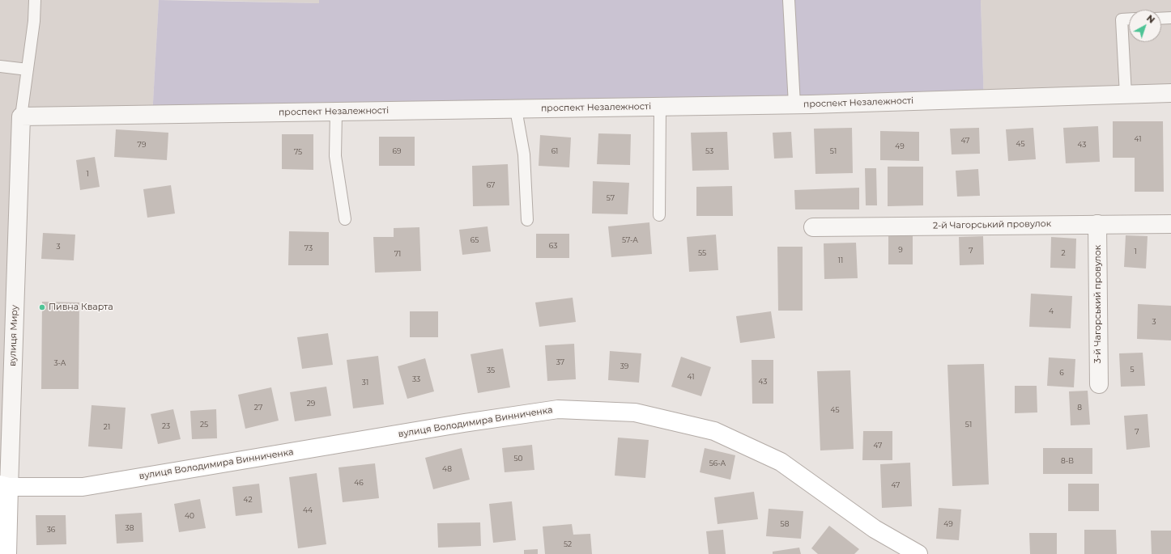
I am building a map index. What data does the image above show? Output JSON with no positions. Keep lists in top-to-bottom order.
{
  "streets": {
    "main road": ["вулиця Миру", "вулиця Володимира Винниченка"],
    "street": ["проспект Незалежності", "2-й Чагорський провулок", "3-й Чагорський провулок"]
  },
  "crossings": [
    ["проспект Незалежності", "вулиця Миру"],
    ["2-й Чагорський провулок", "3-й Чагорський провулок"],
    ["вулиця Миру", "вулиця Володимира Винниченка"]
  ],
  "places": ["Пивна Кварта"],
  "house_numbers": [
    "41",
    "47",
    "45",
    "79",
    "43",
    "49",
    "69",
    "61",
    "53",
    "51",
    "75",
    "1",
    "67",
    "57",
    "65",
    "57-А",
    "63",
    "3",
    "73",
    "9",
    "7",
    "1",
    "55",
    "2",
    "71",
    "11",
    "4",
    "3",
    "37",
    "3-А",
    "39",
    "5",
    "35",
    "6",
    "41",
    "33",
    "43",
    "31",
    "29",
    "27",
    "8",
    "45",
    "25",
    "51",
    "23",
    "21",
    "7",
    "47",
    "50",
    "8-В",
    "56-А",
    "48",
    "46",
    "47",
    "42",
    "44",
    "40",
    "58",
    "49",
    "38",
    "36",
    "52"
  ],
  "north": "top right"
}
